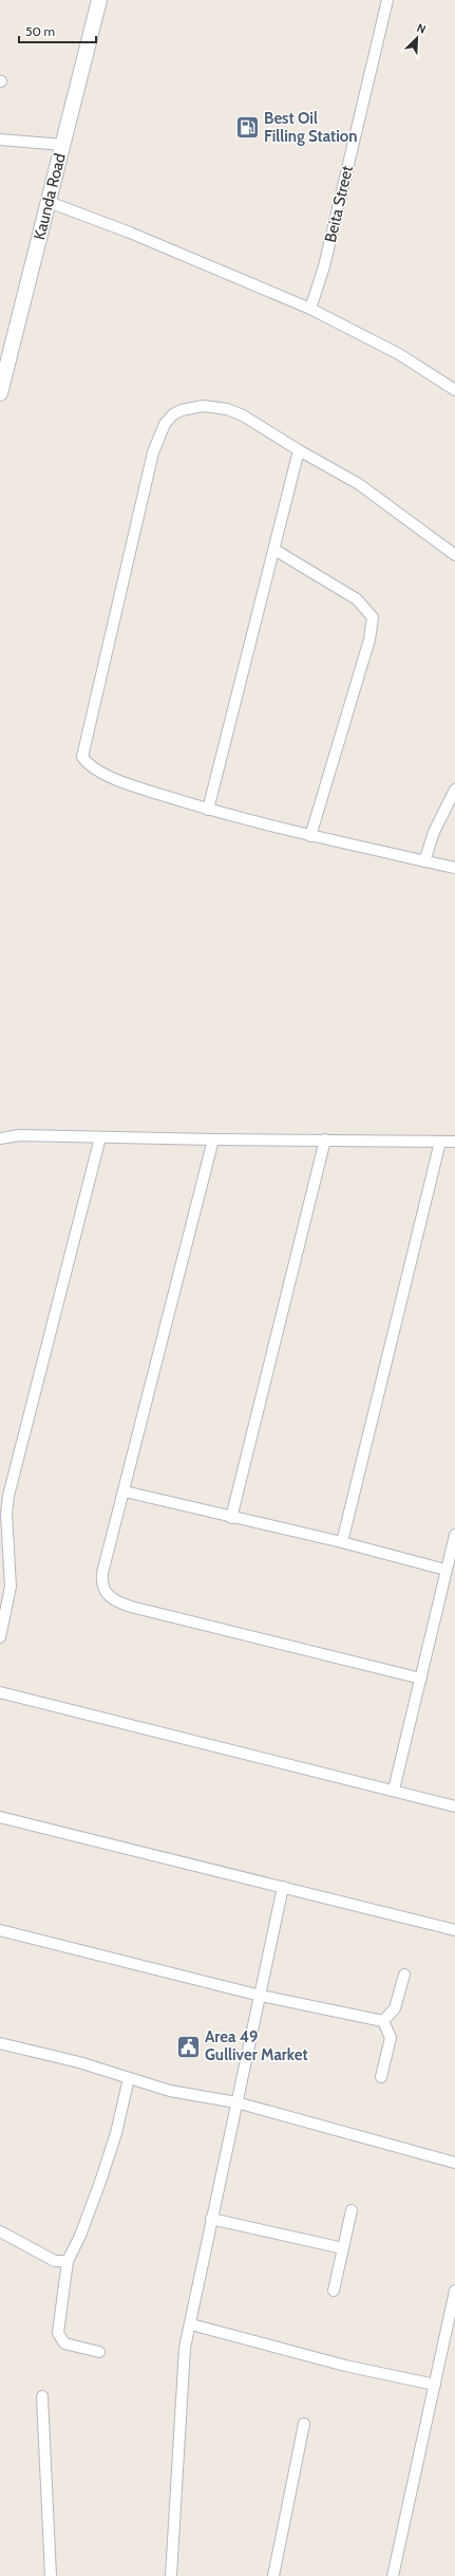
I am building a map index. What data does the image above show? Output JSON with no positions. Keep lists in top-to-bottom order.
{
  "streets": {
    "main road": ["Kaunda Road"],
    "street": ["Beita Street"]
  },
  "places": {
    "fuel station": ["Best Oil Filling Station"],
    "public building": ["Area 49 Gulliver Market"]
  },
  "scale_bar": "50 m",
  "north": "top right"
}
